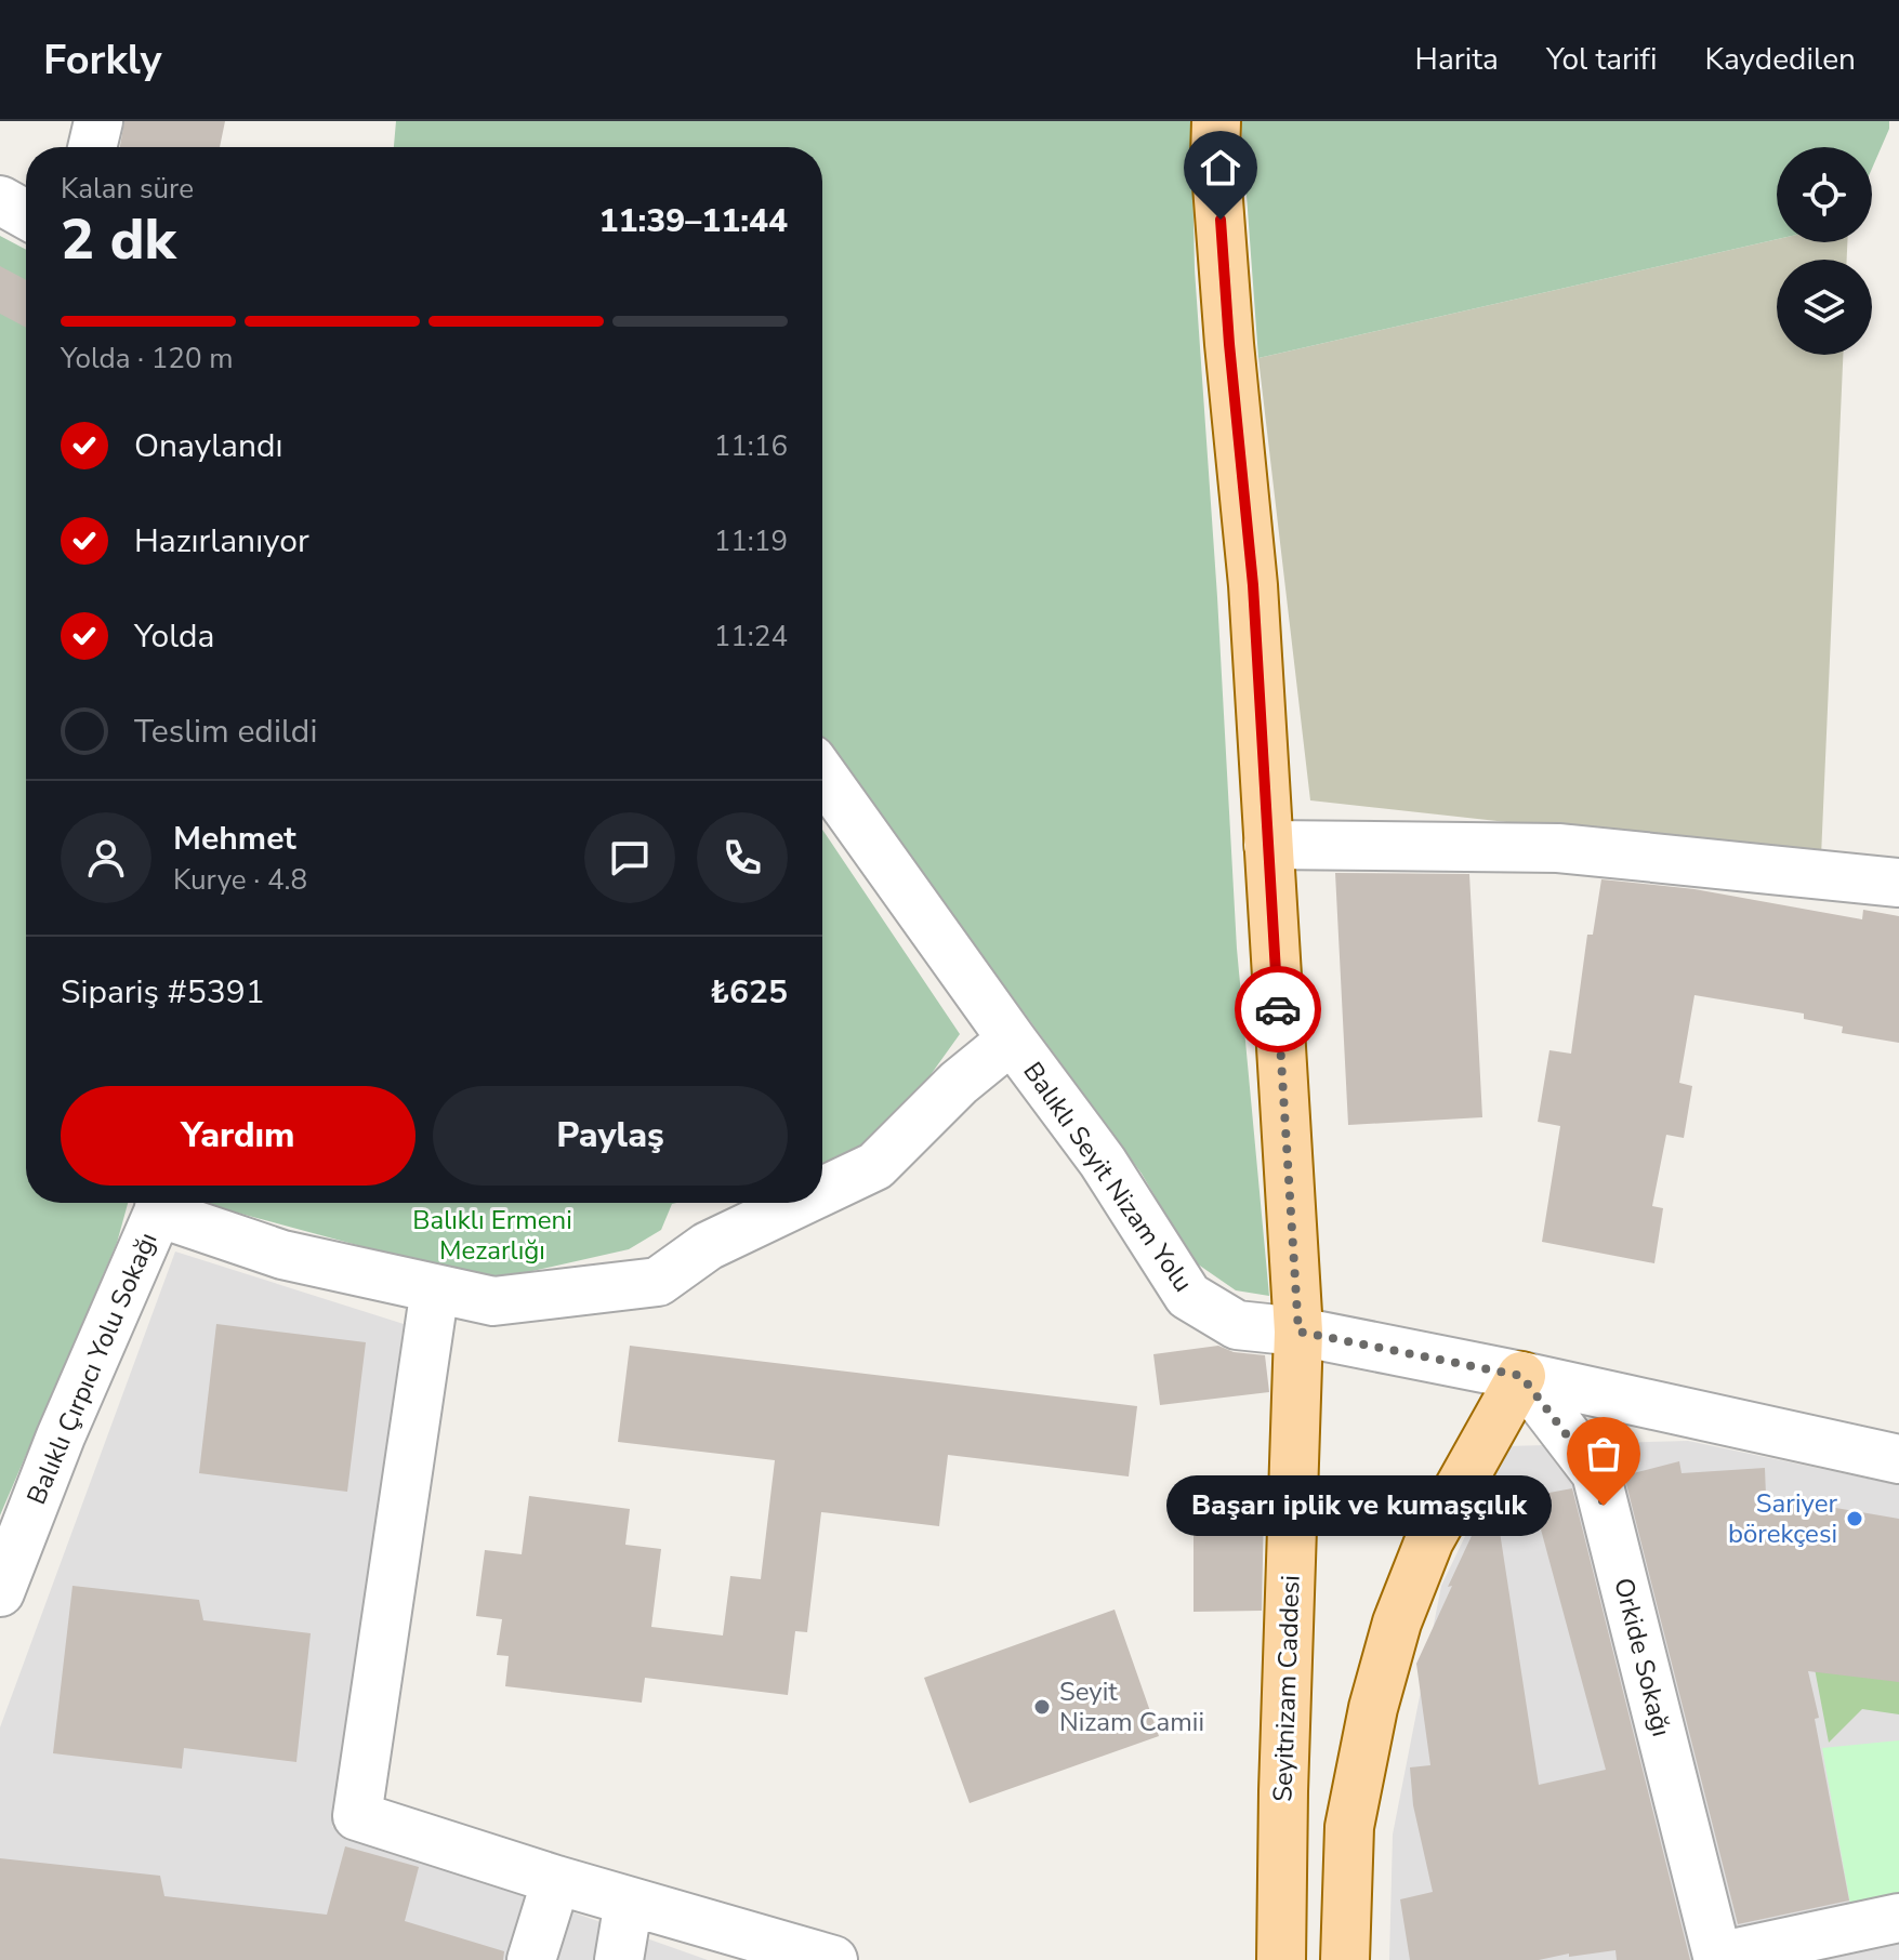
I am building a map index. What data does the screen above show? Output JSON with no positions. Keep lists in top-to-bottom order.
{
  "streets": {
    "main road": ["Seyitnizam Caddesi"],
    "street": ["Balıklı Seyit Nizam Yolu", "Balıklı Çırpıcı Yolu Sokağı", "Orkide Sokağı"]
  },
  "crossings": [
    ["Balıklı Seyit Nizam Yolu", "Orkide Sokağı"],
    ["Balıklı Seyit Nizam Yolu", "Seyitnizam Caddesi"]
  ],
  "parks": ["Balıklı Ermeni Mezarlığı"],
  "places": ["Başarı iplik ve kumaşçılık", "Sariyer börekçesi", "Seyit Nizam Camii"],
  "page": {
    "header": "Forkly",
    "nav": ["Harita", "Yol tarifi", "Kaydedilen"],
    "heading": ["2 dk", "Kalan süre", "11:39–11:44"],
    "panel": [
      "Mehmet",
      "Kurye · 4.8",
      "Sipariş #5391",
      "₺625"
    ],
    "bar": "Yolda · 120 m",
    "list": [
      ["Onaylandı", "11:16"],
      ["Hazırlanıyor", "11:19"],
      ["Yolda", "11:24"],
      "Teslim edildi"
    ],
    "buttons": ["Yardım", "Paylaş"],
    "bubble": "Başarı iplik ve kumaşçılık"
  }
}
